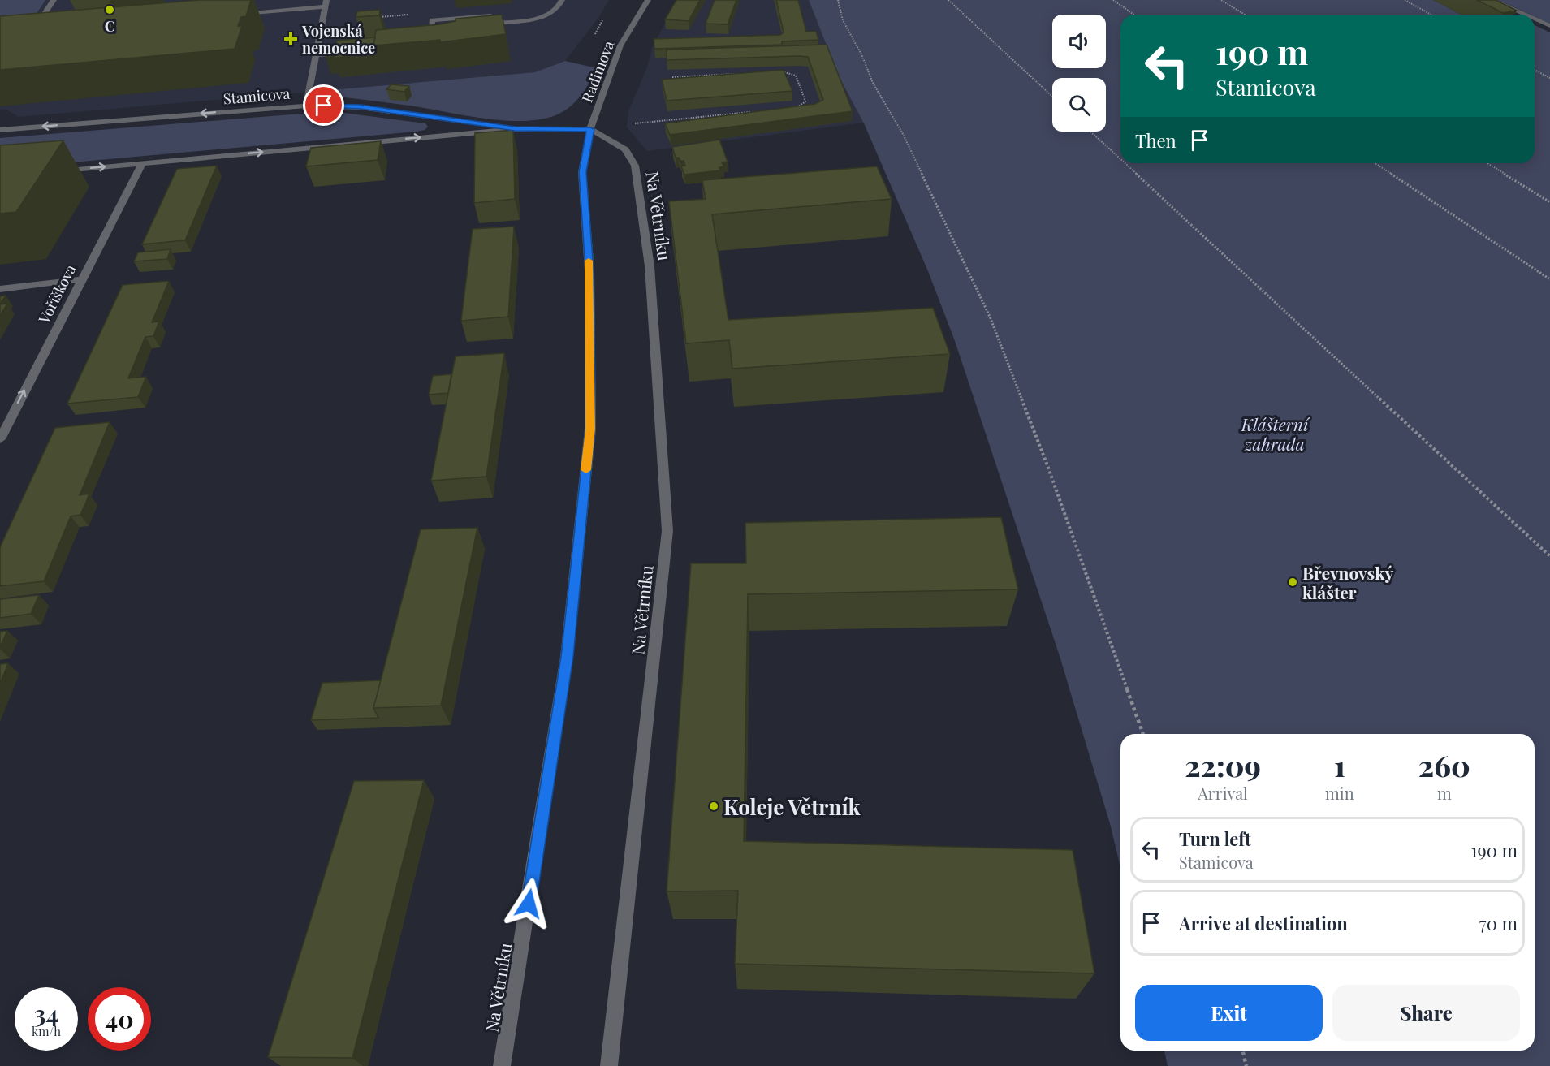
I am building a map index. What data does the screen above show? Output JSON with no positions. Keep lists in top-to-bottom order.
{
  "streets": {
    "street": [
      "Radimova",
      "Stamicova",
      "Na Větrníku",
      "Voříškova"
    ]
  },
  "crossings": [
    ["Radimova", "Stamicova"],
    ["Radimova", "Na Větrníku"],
    ["Stamicova", "Na Větrníku"],
    ["Stamicova", "Voříškova"]
  ],
  "one_way": ["Voříškova"],
  "parks": ["Klášterní zahrada"],
  "places": {
    "other": ["C", "Břevnovský klášter", "Koleje Větrník"],
    "health": ["Vojenská nemocnice"]
  },
  "page": {
    "turn": ["190 m", "Stamicova"],
    "then": "Then",
    "eta": [
      "22:09",
      "Arrival",
      "1",
      "min",
      "260",
      "m"
    ],
    "list": [
      {
        "name": "Turn left",
        "note": "Stamicova",
        "value": "190 m"
      },
      {
        "name": "Arrive at destination",
        "value": "70 m"
      }
    ],
    "buttons": ["Exit", "Share"],
    "speed": "34 km/h",
    "limit": "40"
  }
}
